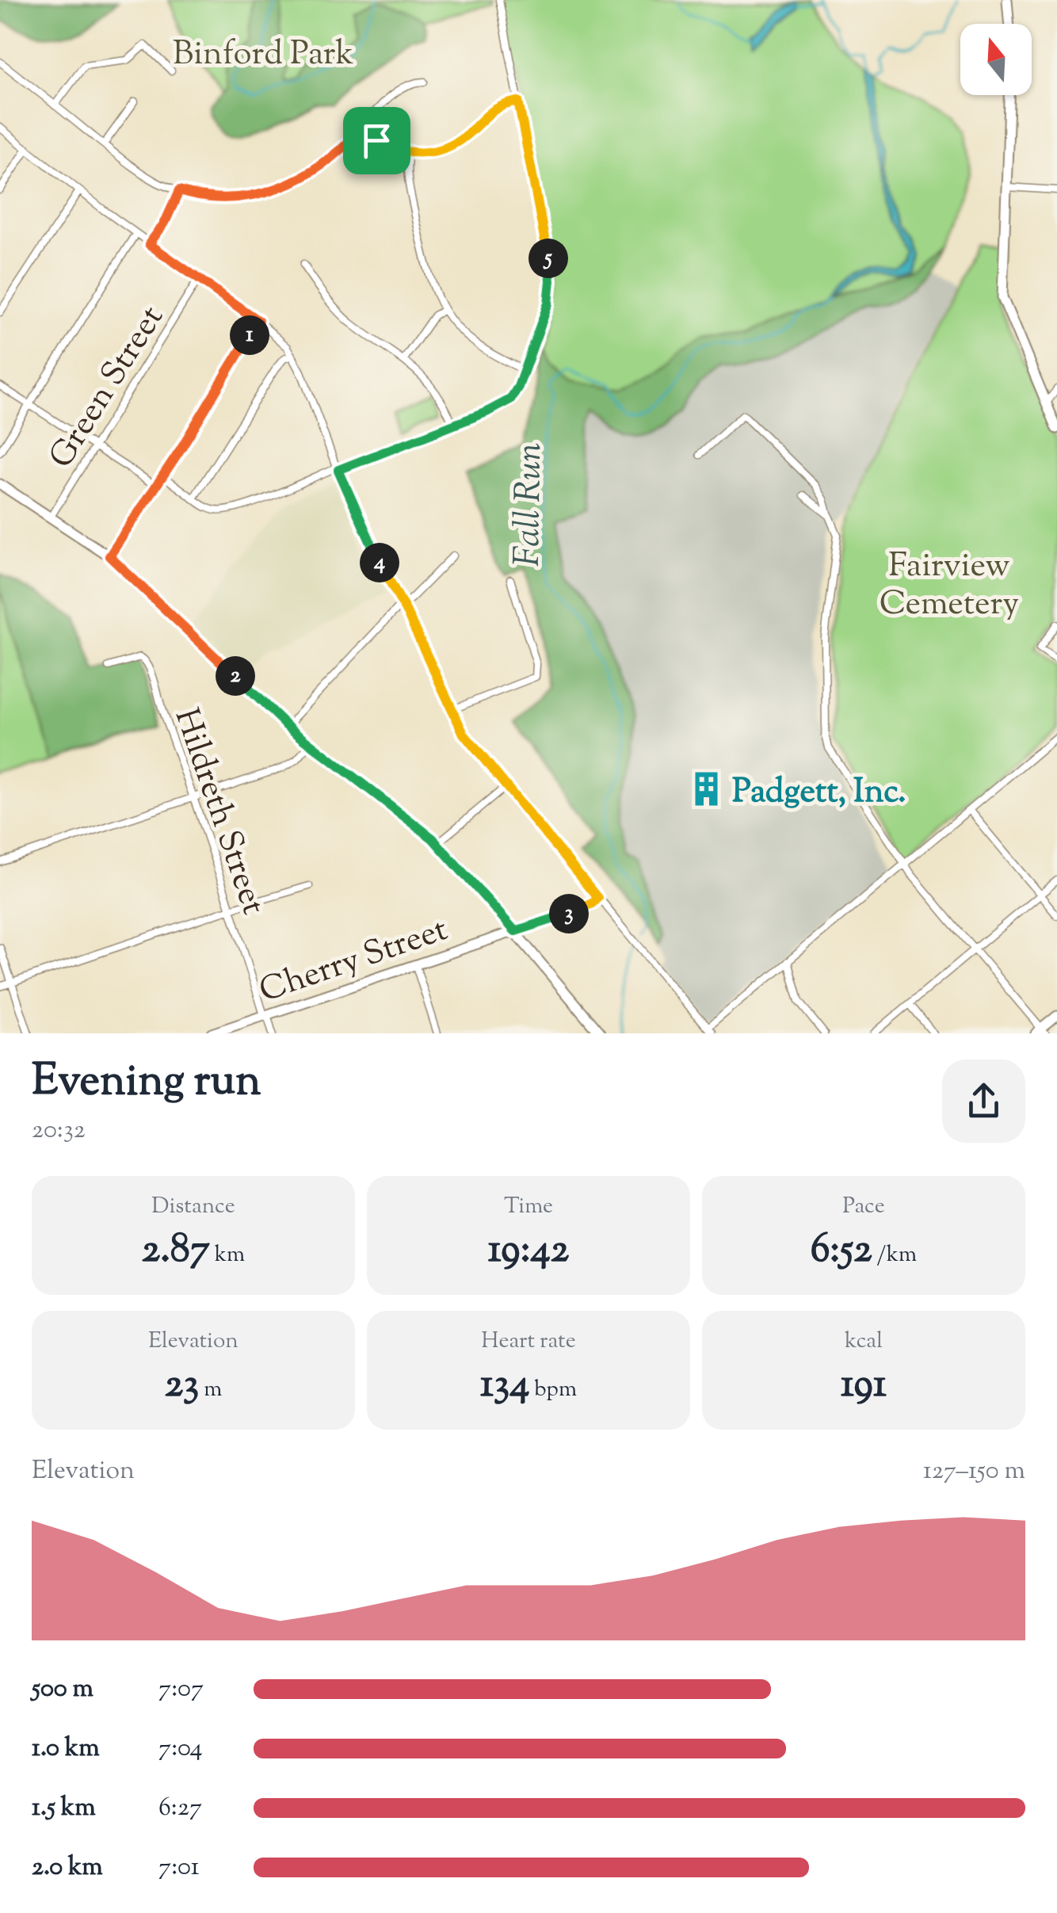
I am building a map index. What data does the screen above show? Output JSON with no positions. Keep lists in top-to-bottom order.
{
  "streets": {
    "main road": ["Cherry Street"],
    "street": ["Green Street", "Hildreth Street"]
  },
  "crossings": [
    ["Hildreth Street", "Cherry Street"]
  ],
  "water": ["Fall Run"],
  "parks": ["Binford Park", "Fairview Cemetery"],
  "places": {
    "building": ["Padgett, Inc."]
  },
  "north": "top",
  "page": {
    "pins": [
      "5",
      "1",
      "4",
      "2",
      "3"
    ],
    "heading": ["Evening run", "20:32"],
    "stats": [
      ["Distance", "2.87 km"],
      ["Time", "19:42"],
      ["Pace", "6:52 /km"],
      ["Elevation", "23 m"],
      ["Heart rate", "134 bpm"],
      ["kcal", "191"]
    ],
    "chart": ["Elevation", "127–150 m"],
    "list": [
      {
        "name": "500 m",
        "note": "7:07"
      },
      {
        "name": "1.0 km",
        "note": "7:04"
      },
      {
        "name": "1.5 km",
        "note": "6:27"
      },
      {
        "name": "2.0 km",
        "note": "7:01"
      }
    ]
  }
}
